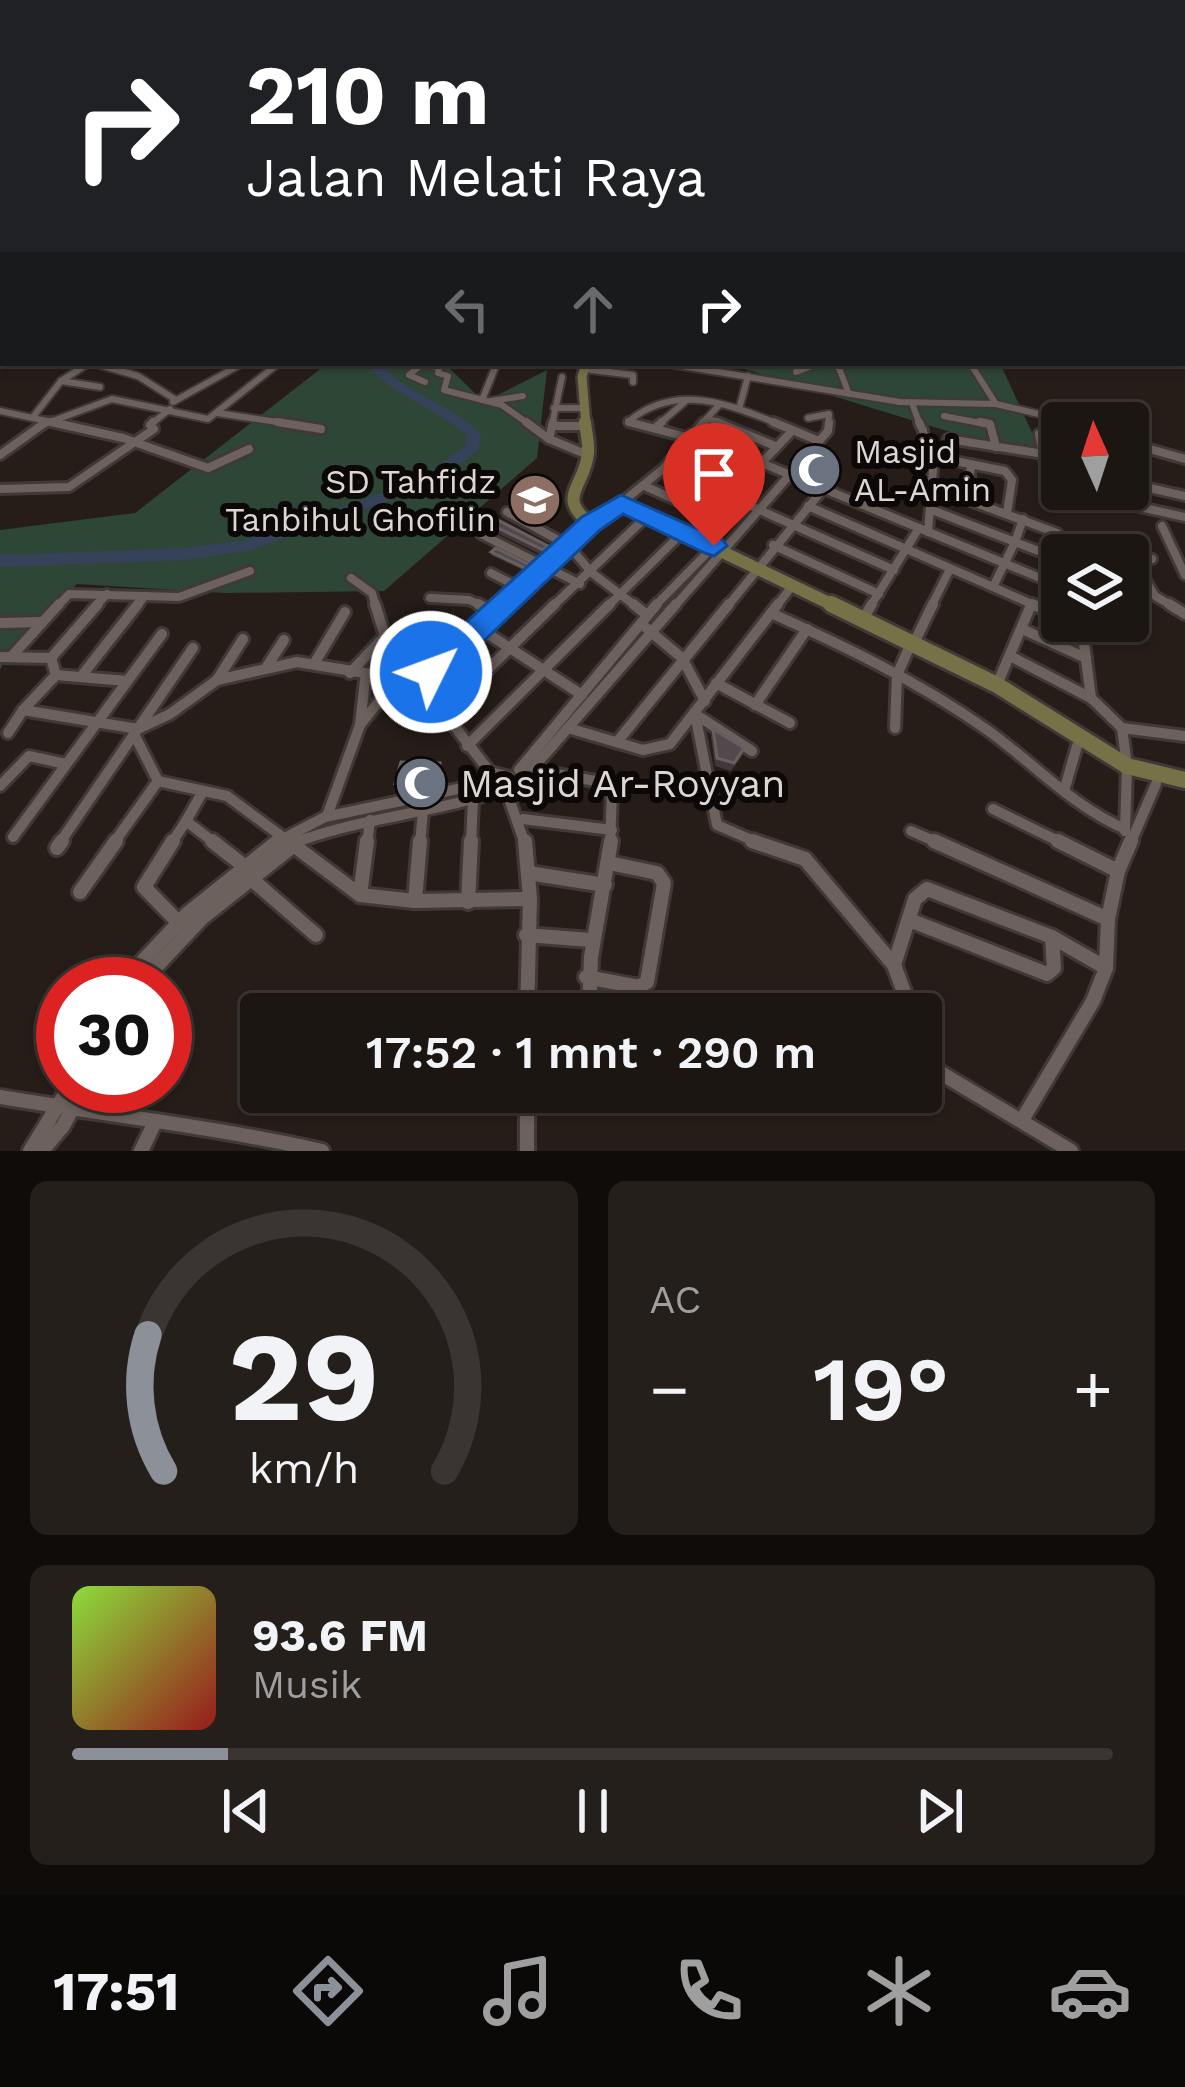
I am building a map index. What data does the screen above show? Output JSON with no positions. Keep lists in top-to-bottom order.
{
  "places": {
    "mosque": ["Masjid AL-Amin", "Masjid Ar-Royyan"],
    "school or university": ["SD Tahfidz Tanbihul Ghofilin"]
  },
  "north": "top",
  "page": {
    "turn": ["210 m", "Jalan Melati Raya"],
    "limit": "30",
    "trip": "17:52 · 1 mnt · 290 m",
    "tile": "AC",
    "heat": ["−", "19°", "+"],
    "song": ["93.6 FM", "Musik"],
    "tabs": "17:51",
    "gauge": ["29", "km/h"]
  }
}
